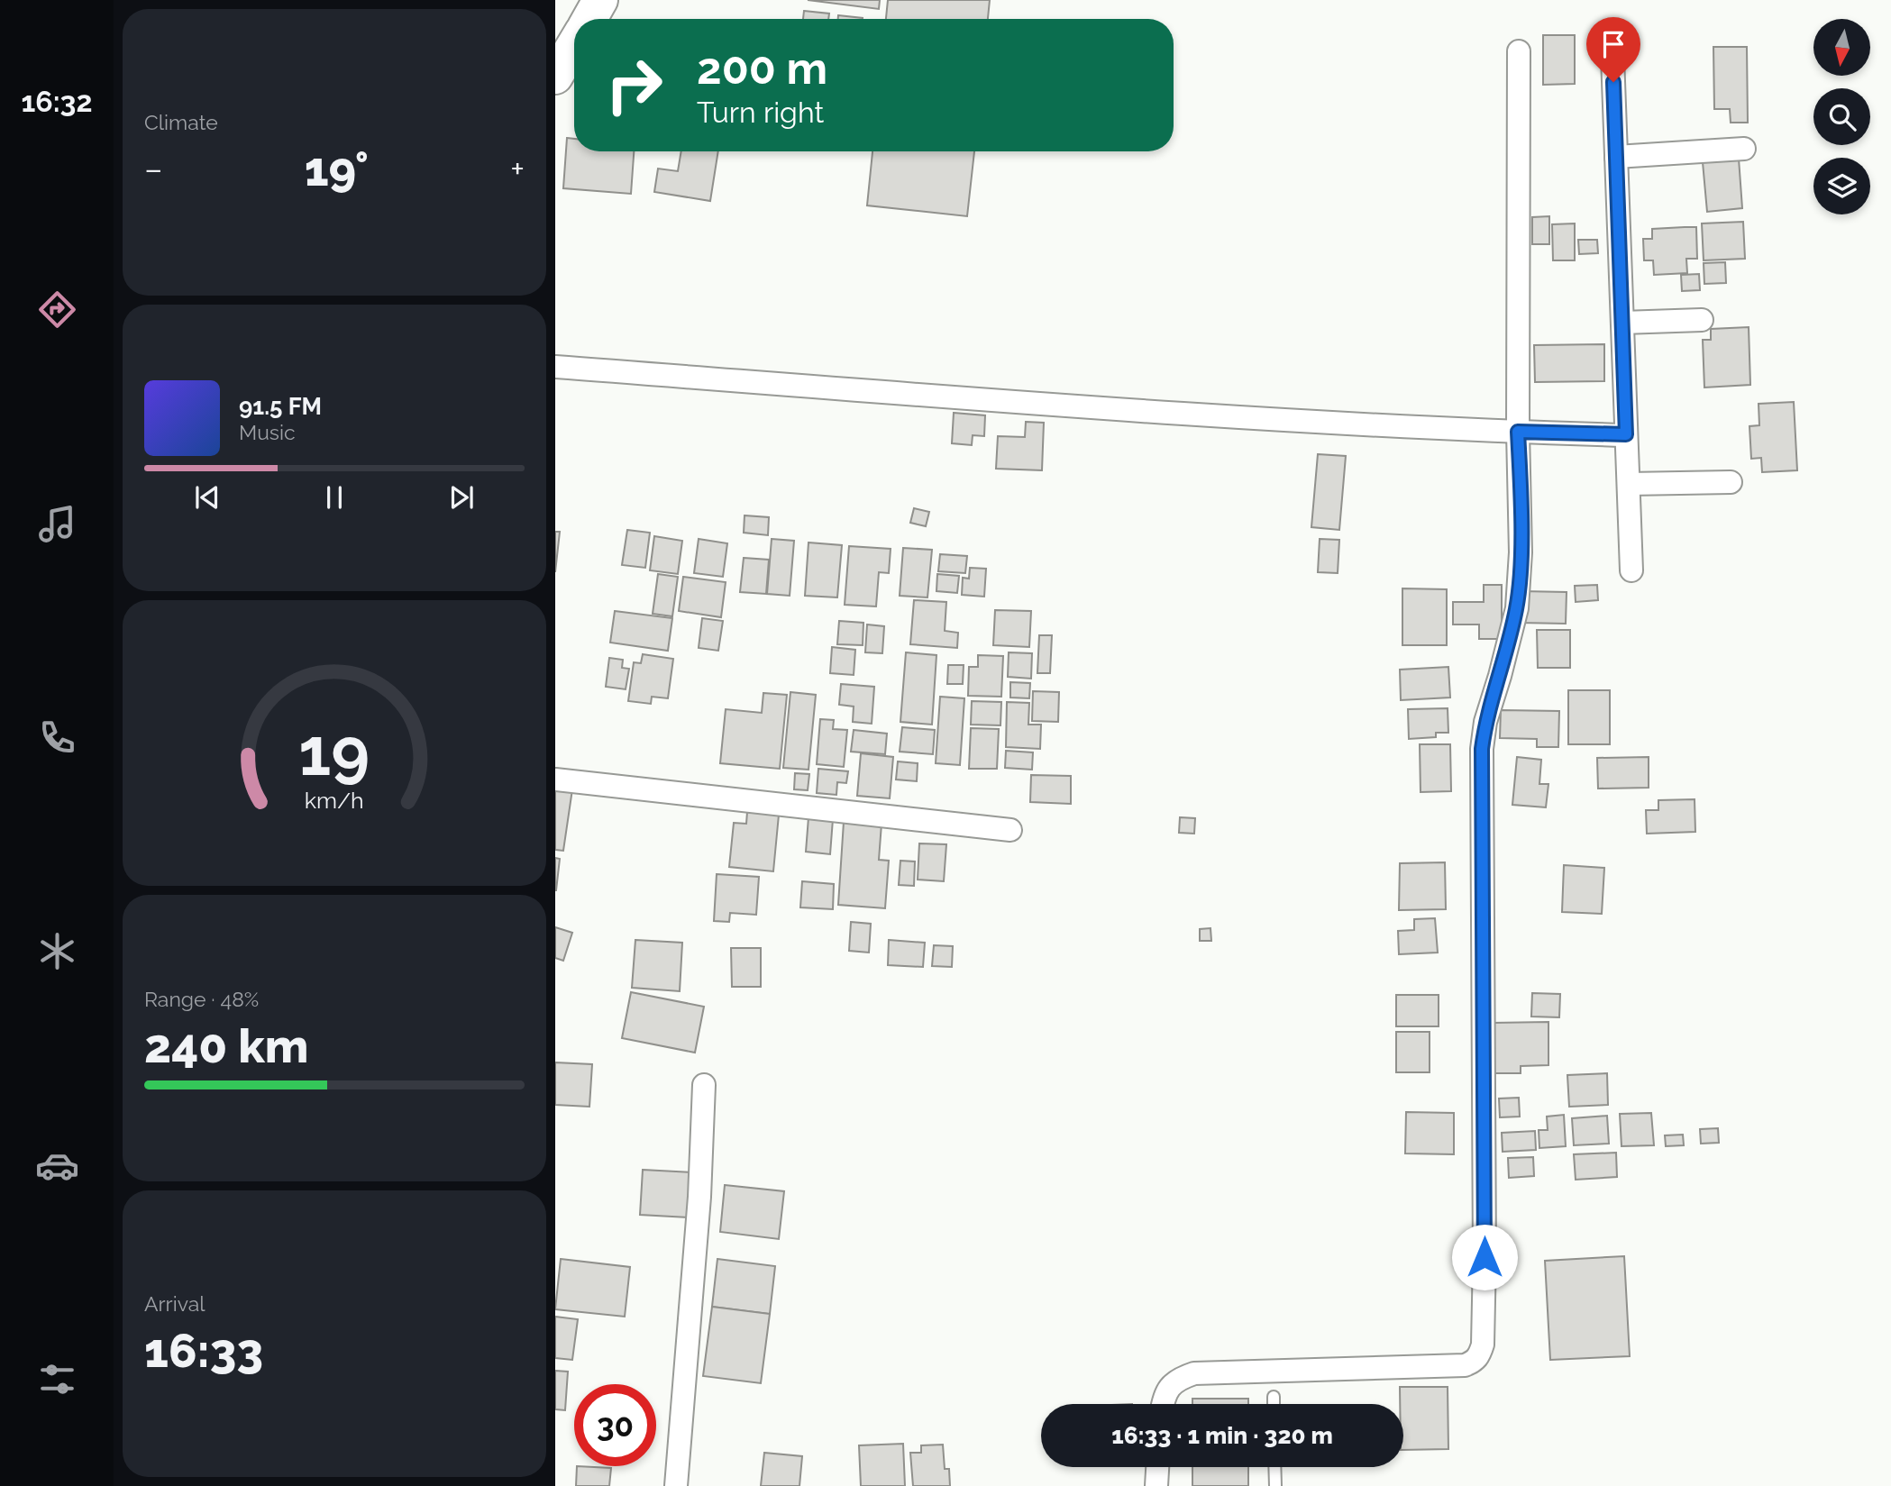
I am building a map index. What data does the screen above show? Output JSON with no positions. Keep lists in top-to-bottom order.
{
  "north": "bottom",
  "page": {
    "tabs": "16:32",
    "tile": [
      "Climate",
      ["Range · 48%", "240 km"],
      ["Arrival", "16:33"]
    ],
    "turn": ["200 m", "Turn right"],
    "heat": ["−", "19°", "+"],
    "song": ["91.5 FM", "Music"],
    "limit": "30",
    "trip": "16:33 · 1 min · 320 m",
    "gauge": ["19", "km/h"]
  }
}
